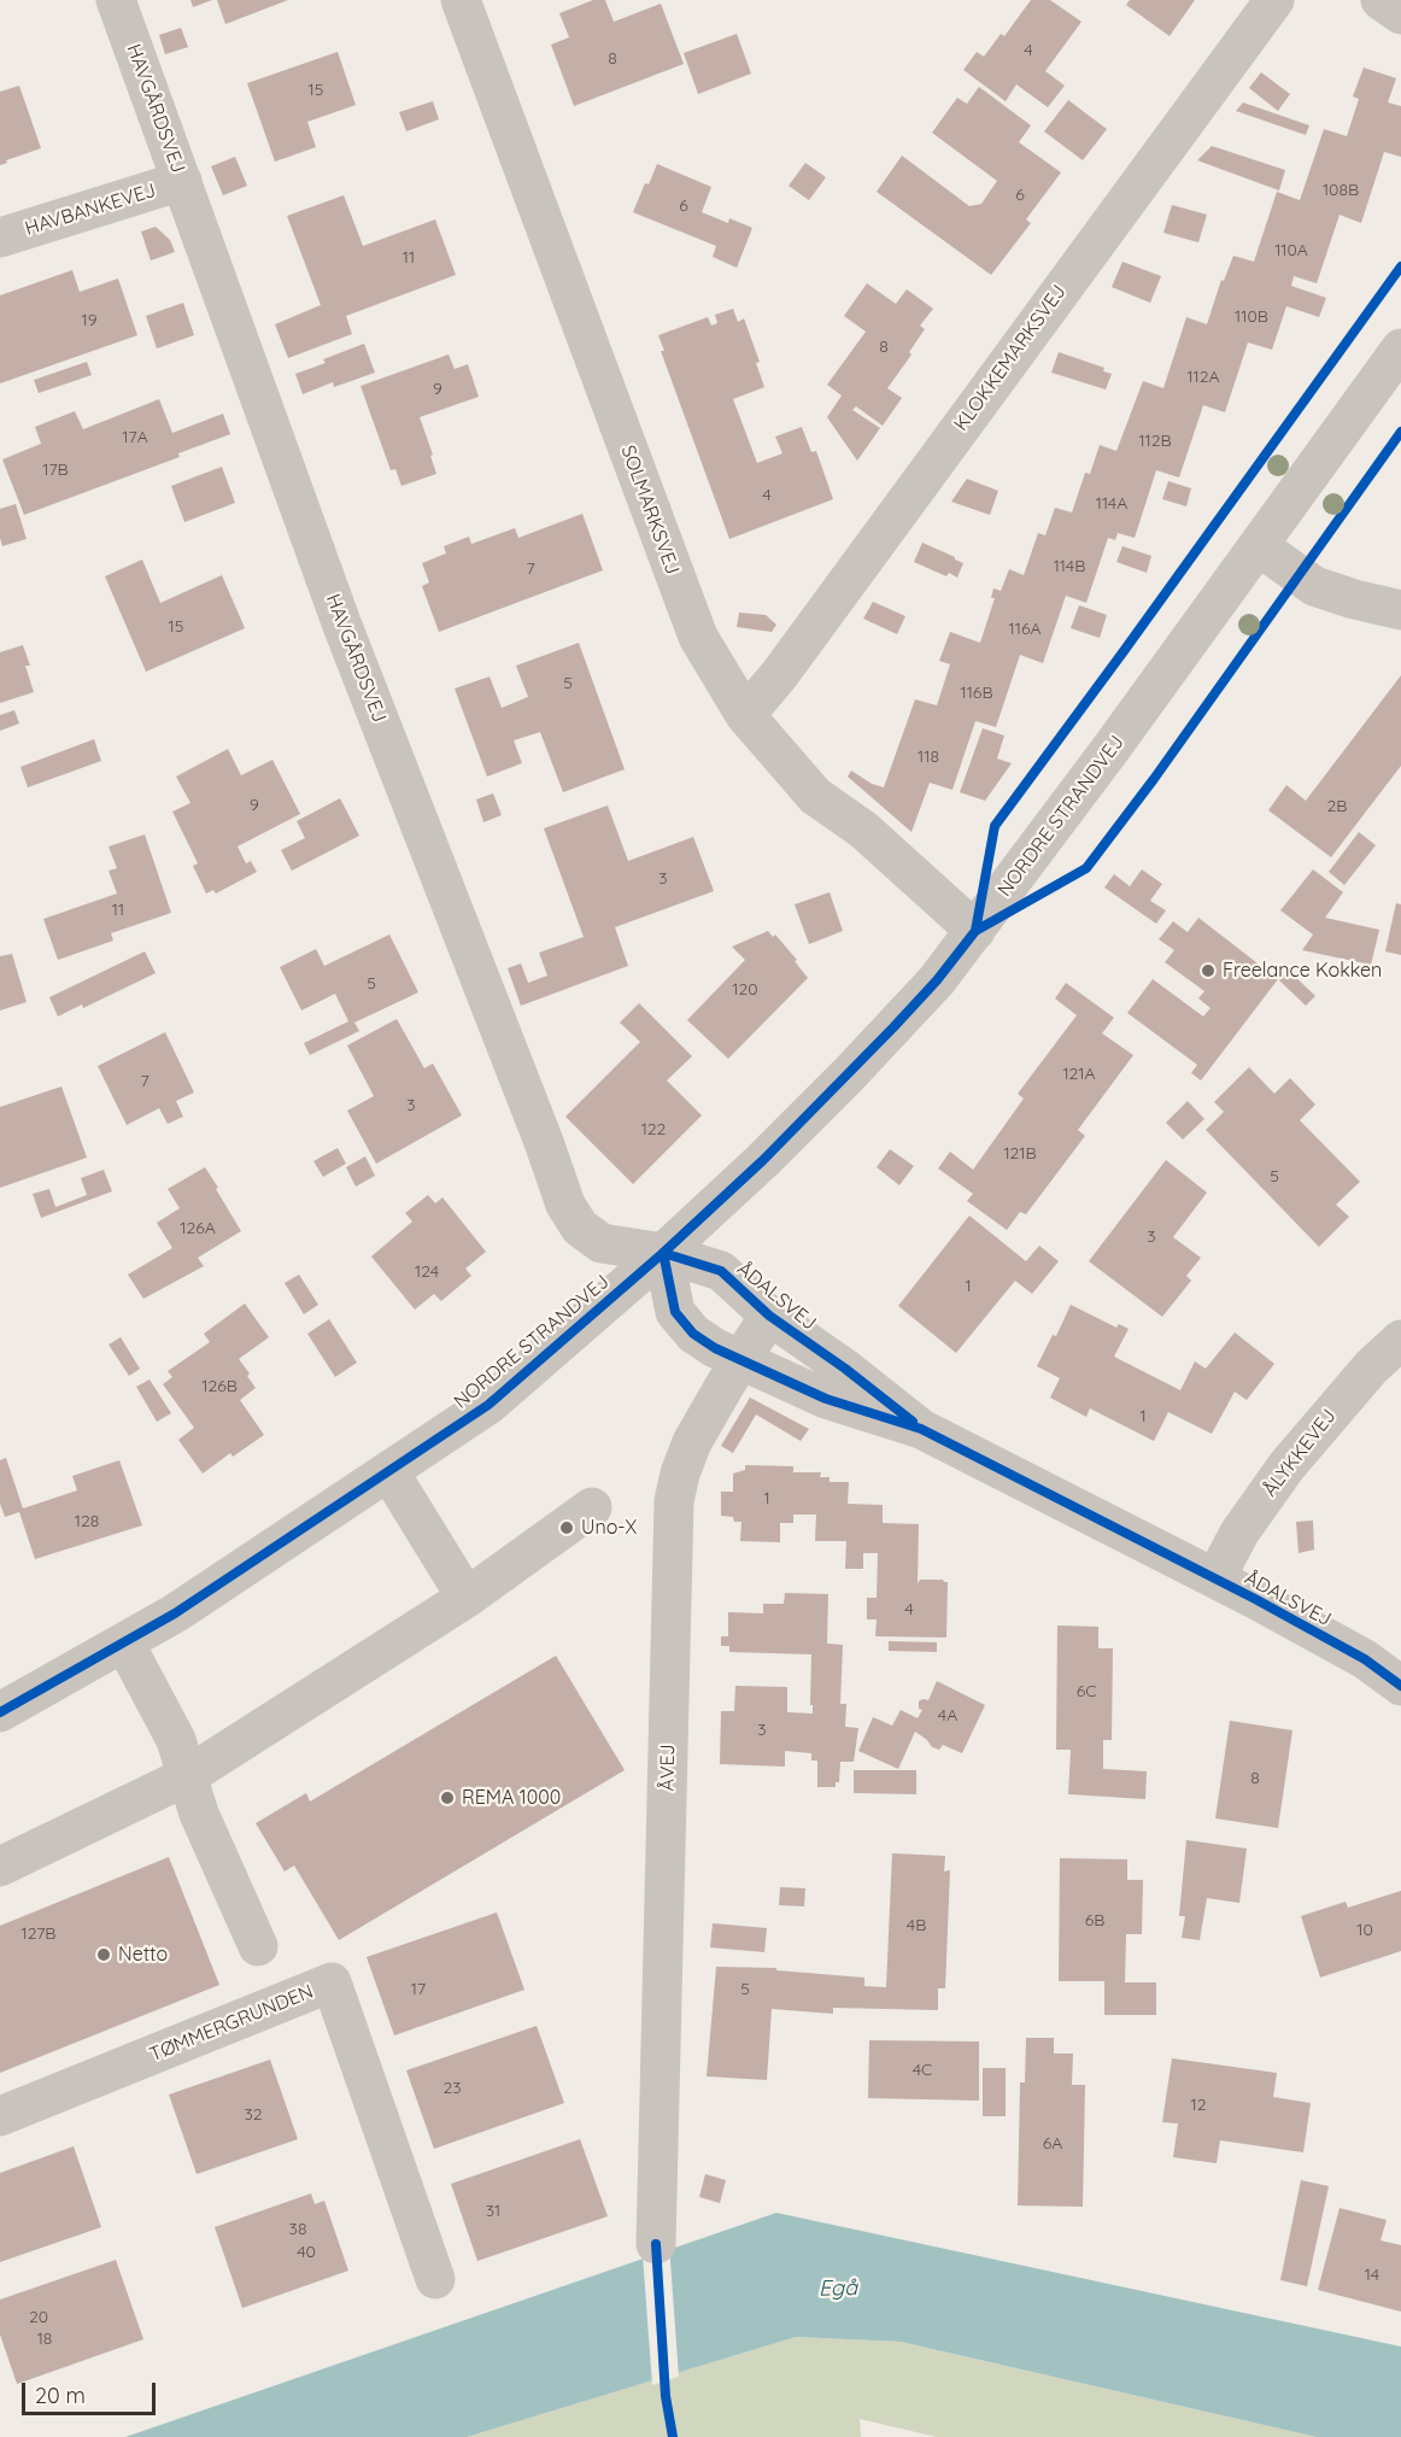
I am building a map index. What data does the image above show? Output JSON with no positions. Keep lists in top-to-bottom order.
{
  "streets": {
    "street": [
      "HAVGÅRDSVEJ",
      "HAVBANKEVEJ",
      "KLOKKEMARKSVEJ",
      "SOLMARKSVEJ",
      "NORDRE STRANDVEJ",
      "ÅDALSVEJ",
      "ÅLYKKEVEJ",
      "ÅVEJ",
      "TØMMERGRUNDEN"
    ]
  },
  "crossings": [
    ["HAVGÅRDSVEJ", "HAVBANKEVEJ"],
    ["HAVGÅRDSVEJ", "NORDRE STRANDVEJ"],
    ["HAVGÅRDSVEJ", "ÅDALSVEJ"],
    ["KLOKKEMARKSVEJ", "SOLMARKSVEJ"],
    ["SOLMARKSVEJ", "NORDRE STRANDVEJ"],
    ["NORDRE STRANDVEJ", "ÅDALSVEJ"],
    ["ÅDALSVEJ", "ÅLYKKEVEJ"],
    ["ÅDALSVEJ", "ÅVEJ"]
  ],
  "water": ["Egå"],
  "places": [
    "Freelance Kokken",
    "Uno-X",
    "REMA 1000",
    "Netto"
  ],
  "house_numbers": [
    "4",
    "8",
    "15",
    "108B",
    "6",
    "6",
    "110A",
    "11",
    "110B",
    "19",
    "8",
    "112A",
    "9",
    "17A",
    "112B",
    "17B",
    "4",
    "114A",
    "114B",
    "7",
    "15",
    "116A",
    "5",
    "116B",
    "118",
    "9",
    "2B",
    "3",
    "11",
    "5",
    "120",
    "121A",
    "7",
    "3",
    "122",
    "121B",
    "5",
    "126A",
    "3",
    "124",
    "1",
    "126B",
    "1",
    "1",
    "128",
    "4",
    "6C",
    "4A",
    "3",
    "8",
    "6B",
    "4B",
    "10",
    "127B",
    "17",
    "5",
    "4C",
    "23",
    "12",
    "32",
    "6A",
    "31",
    "38",
    "40",
    "14",
    "20",
    "18"
  ],
  "scale_bar": "20 m"
}
